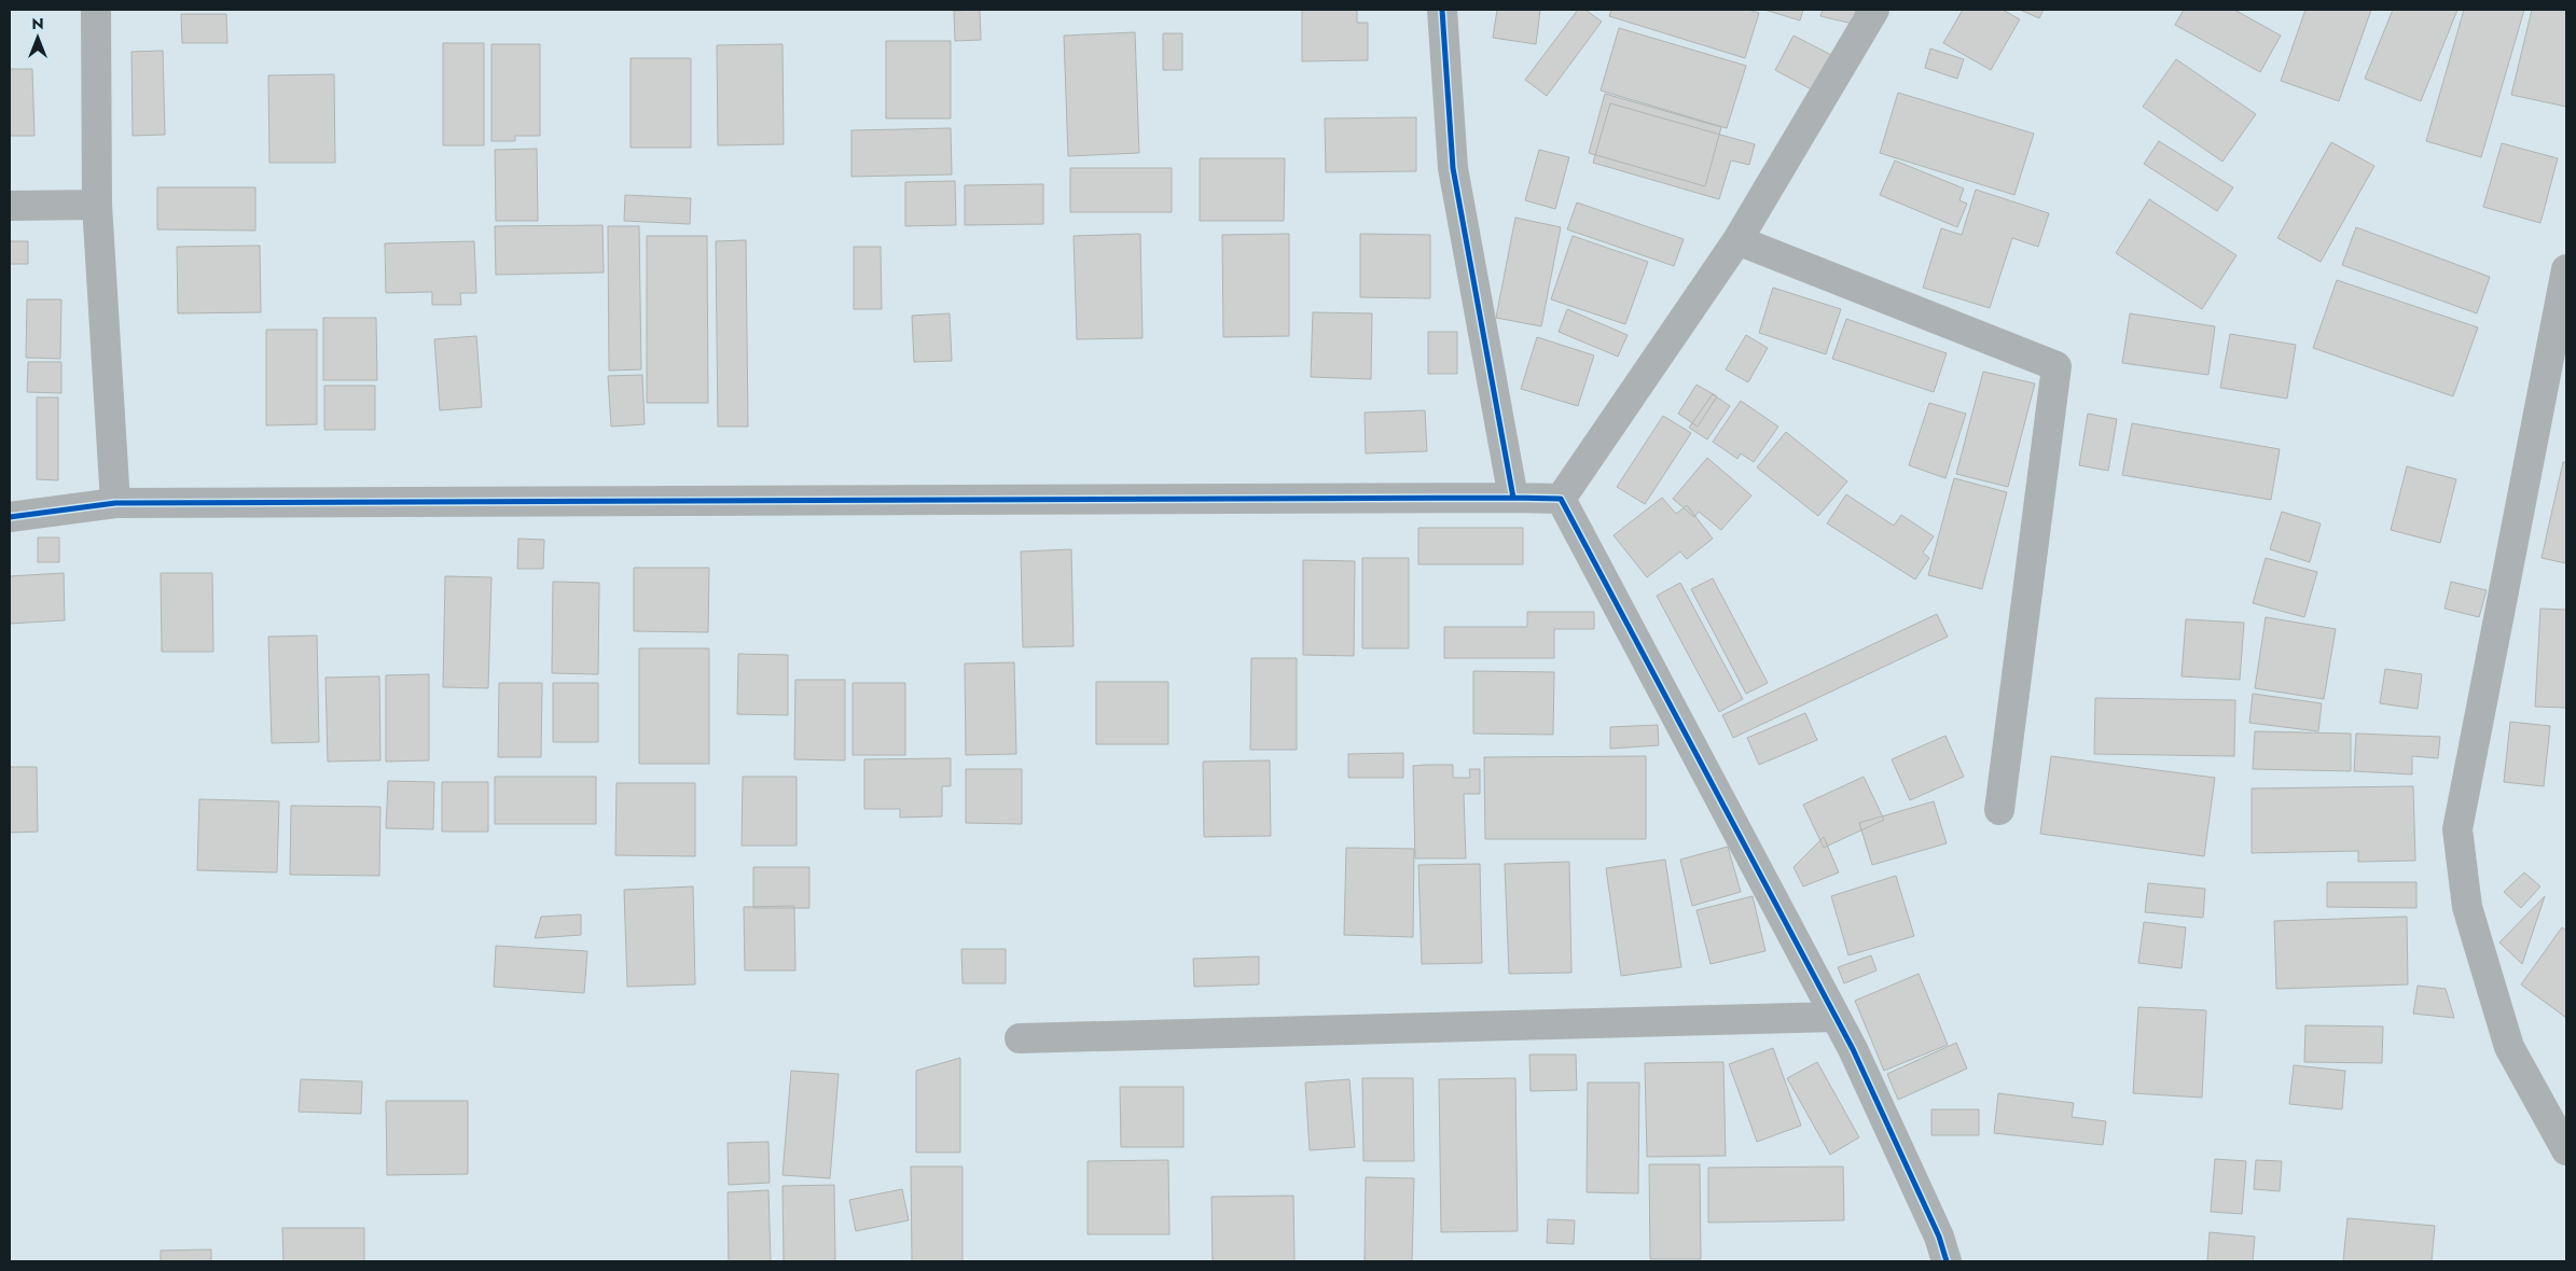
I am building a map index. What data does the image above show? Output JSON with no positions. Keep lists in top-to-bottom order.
{
  "north": "top"
}
